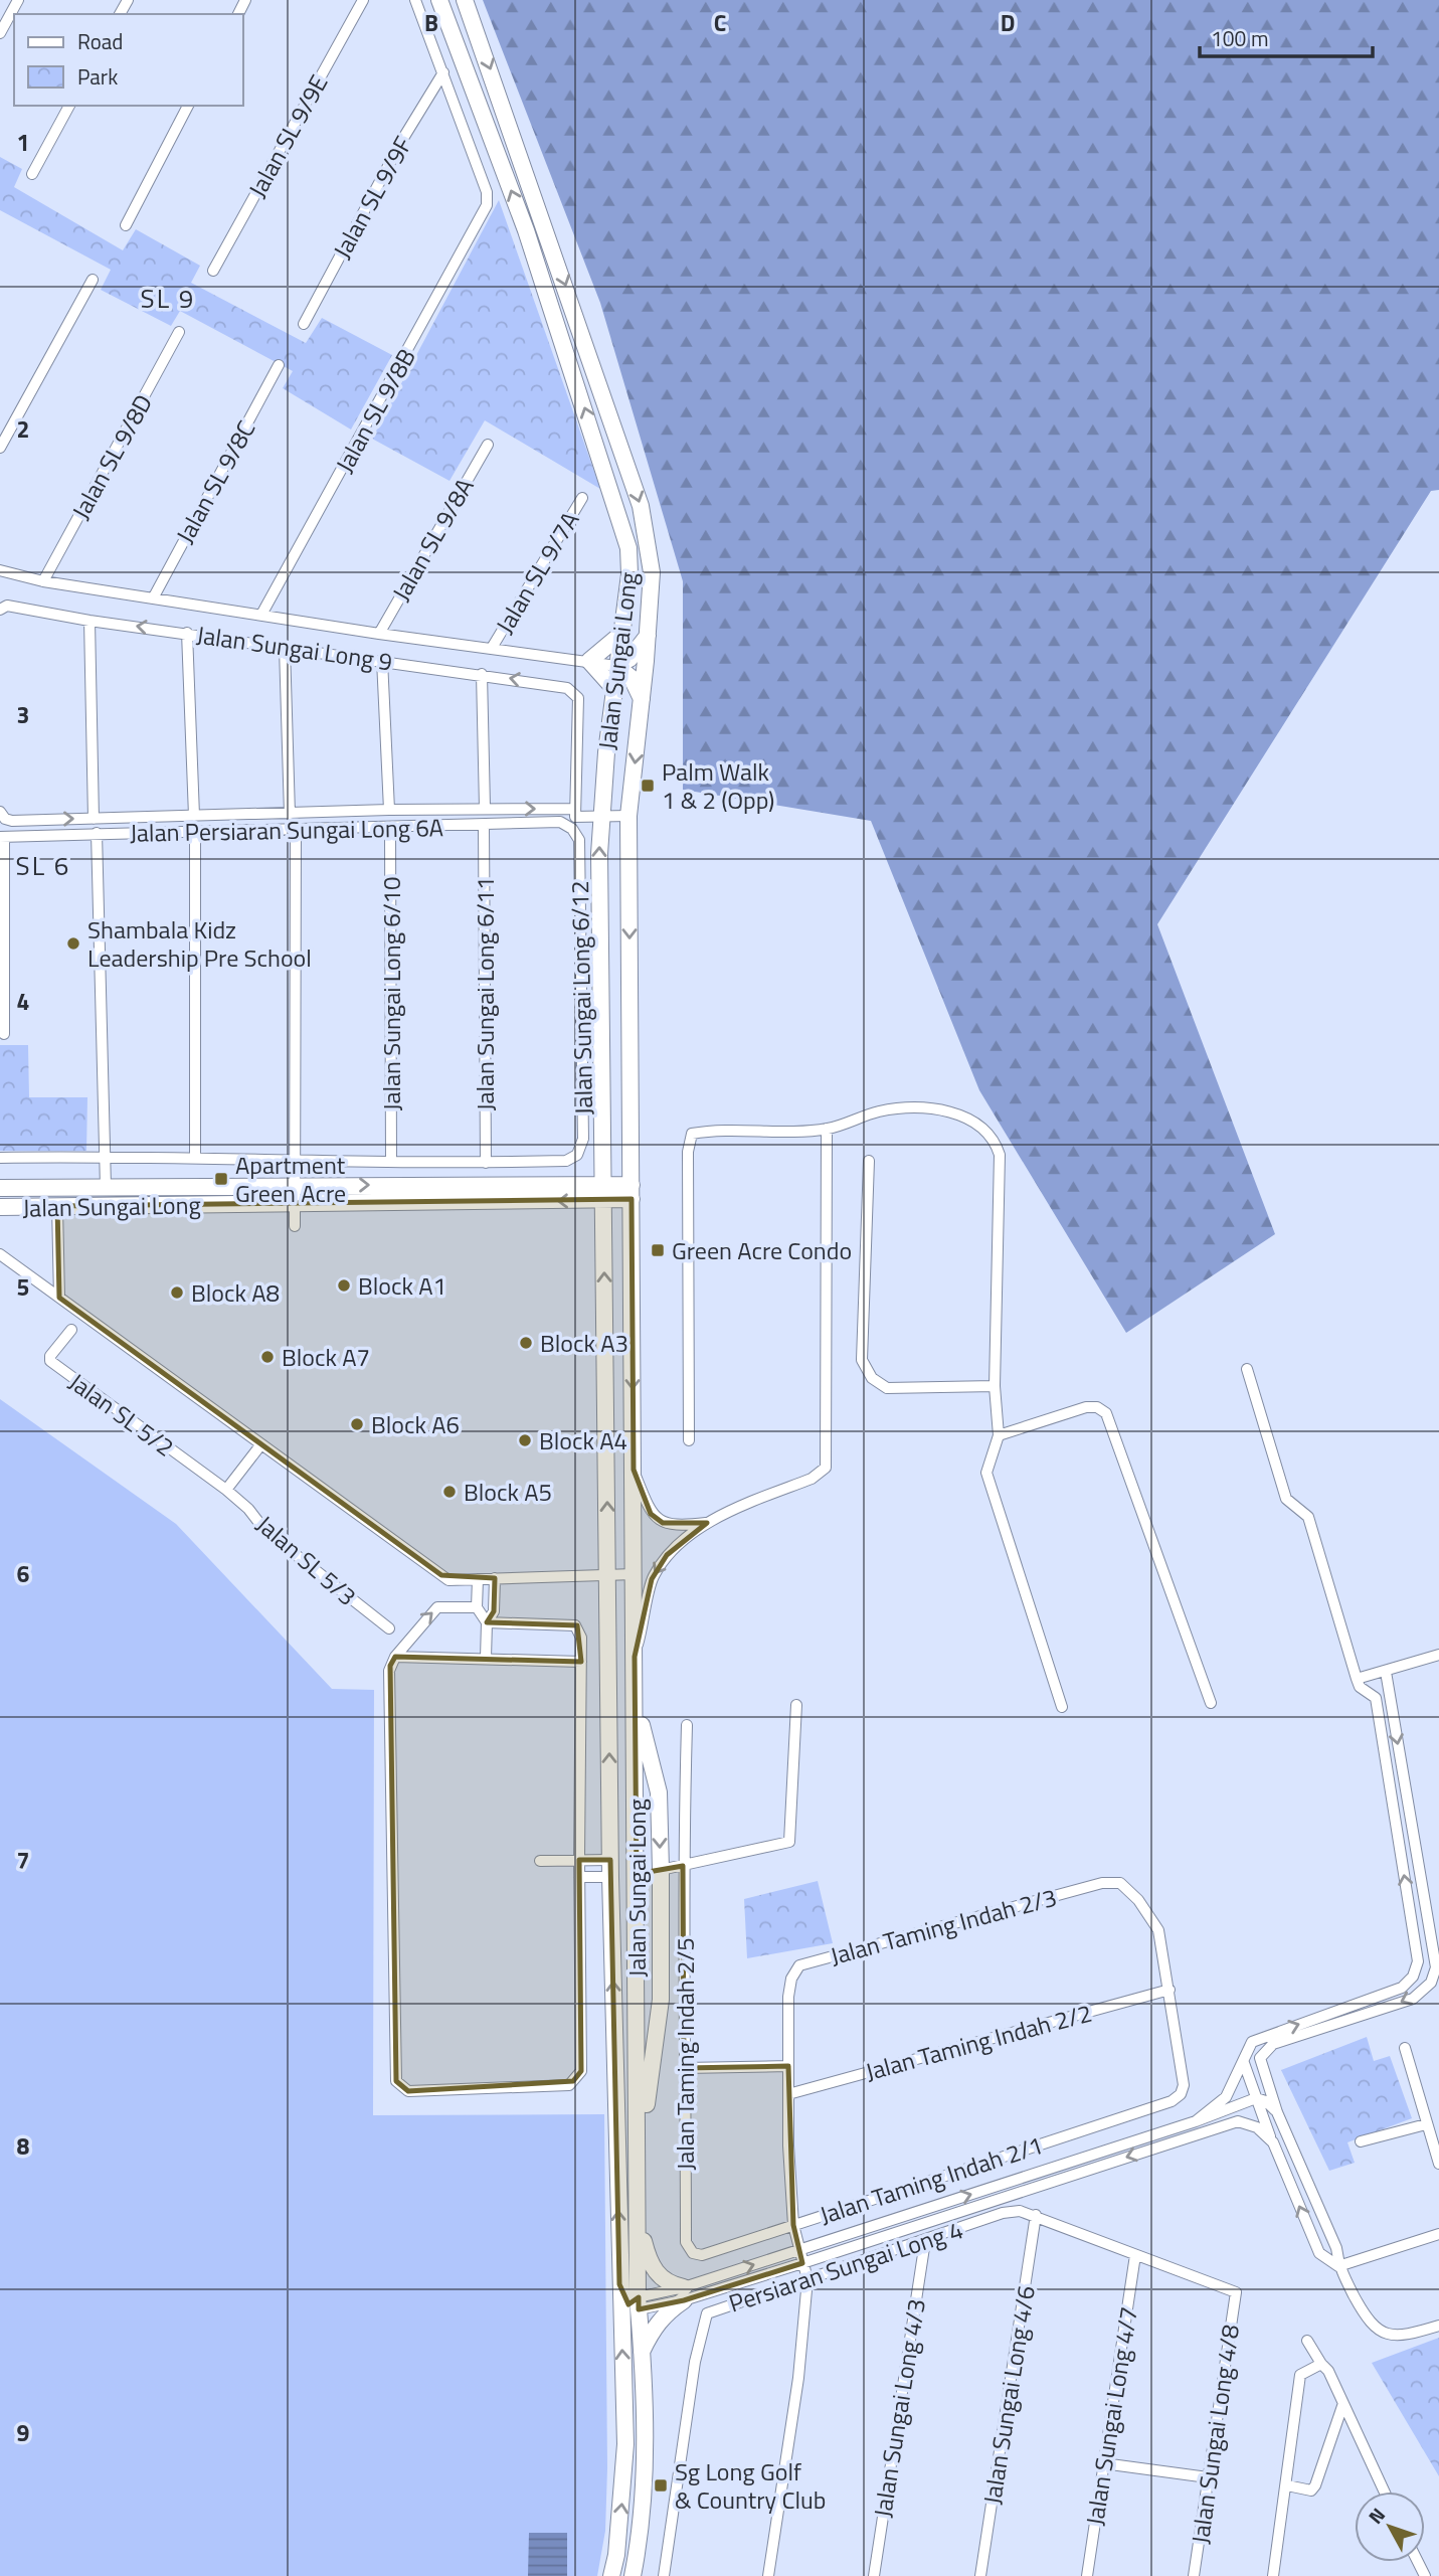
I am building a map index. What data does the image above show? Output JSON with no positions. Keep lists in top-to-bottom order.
{
  "streets": {
    "street": [
      "Jalan SL 9/9E",
      "Jalan SL 9/9F",
      "Jalan SL 9/8B",
      "Jalan SL 9/8D",
      "Jalan SL 9/8C",
      "Jalan SL 9/8A",
      "Jalan SL 9/7A",
      "Jalan Sungai Long 9",
      "Jalan Sungai Long",
      "Jalan Persiaran Sungai Long 6A",
      "Jalan Sungai Long 6/10",
      "Jalan Sungai Long 6/11",
      "Jalan Sungai Long 6/12",
      "Jalan SL 5/2",
      "Jalan SL 5/3",
      "Jalan Taming Indah 2/3",
      "Jalan Taming Indah 2/2",
      "Jalan Taming Indah 2/5",
      "Jalan Taming Indah 2/1",
      "Persiaran Sungai Long 4",
      "Jalan Sungai Long 4/6",
      "Jalan Sungai Long 4/3",
      "Jalan Sungai Long 4/7",
      "Jalan Sungai Long 4/8"
    ]
  },
  "crossings": [
    ["Jalan SL 9/9F", "Jalan SL 9/8B"],
    ["Jalan Persiaran Sungai Long 6A", "Jalan Sungai Long 6/10"],
    ["Jalan Persiaran Sungai Long 6A", "Jalan Sungai Long 6/11"],
    ["Jalan Persiaran Sungai Long 6A", "Jalan Sungai Long 6/12"],
    ["Jalan Sungai Long 6/11", "Jalan Sungai Long 6/12"],
    ["Jalan SL 5/2", "Jalan SL 5/3"],
    ["Jalan Taming Indah 2/3", "Jalan Taming Indah 2/2"],
    ["Jalan Taming Indah 2/3", "Jalan Taming Indah 2/1"],
    ["Jalan Taming Indah 2/2", "Jalan Taming Indah 2/1"],
    ["Jalan Taming Indah 2/5", "Jalan Taming Indah 2/1"],
    ["Persiaran Sungai Long 4", "Jalan Sungai Long 4/6"],
    ["Persiaran Sungai Long 4", "Jalan Sungai Long 4/3"],
    ["Persiaran Sungai Long 4", "Jalan Sungai Long 4/7"],
    ["Persiaran Sungai Long 4", "Jalan Sungai Long 4/8"]
  ],
  "districts": ["SL 9", "SL 6"],
  "places": {
    "transit": [
      "Palm Walk 1 & 2 (Opp)",
      "Apartment Green Acre",
      "Green Acre Condo",
      "Sg Long Golf & Country Club"
    ],
    "other": [
      "Shambala Kidz Leadership Pre School",
      "Block A1",
      "Block A8",
      "Block A3",
      "Block A7",
      "Block A6",
      "Block A4",
      "Block A5"
    ]
  },
  "legend": ["Road", "Park"],
  "scale_bar": "100 m",
  "north": "top left",
  "grid": {
    "columns": ["B", "C", "D"],
    "rows": [
      "1",
      "2",
      "3",
      "4",
      "5",
      "6",
      "7",
      "8",
      "9"
    ]
  }
}
